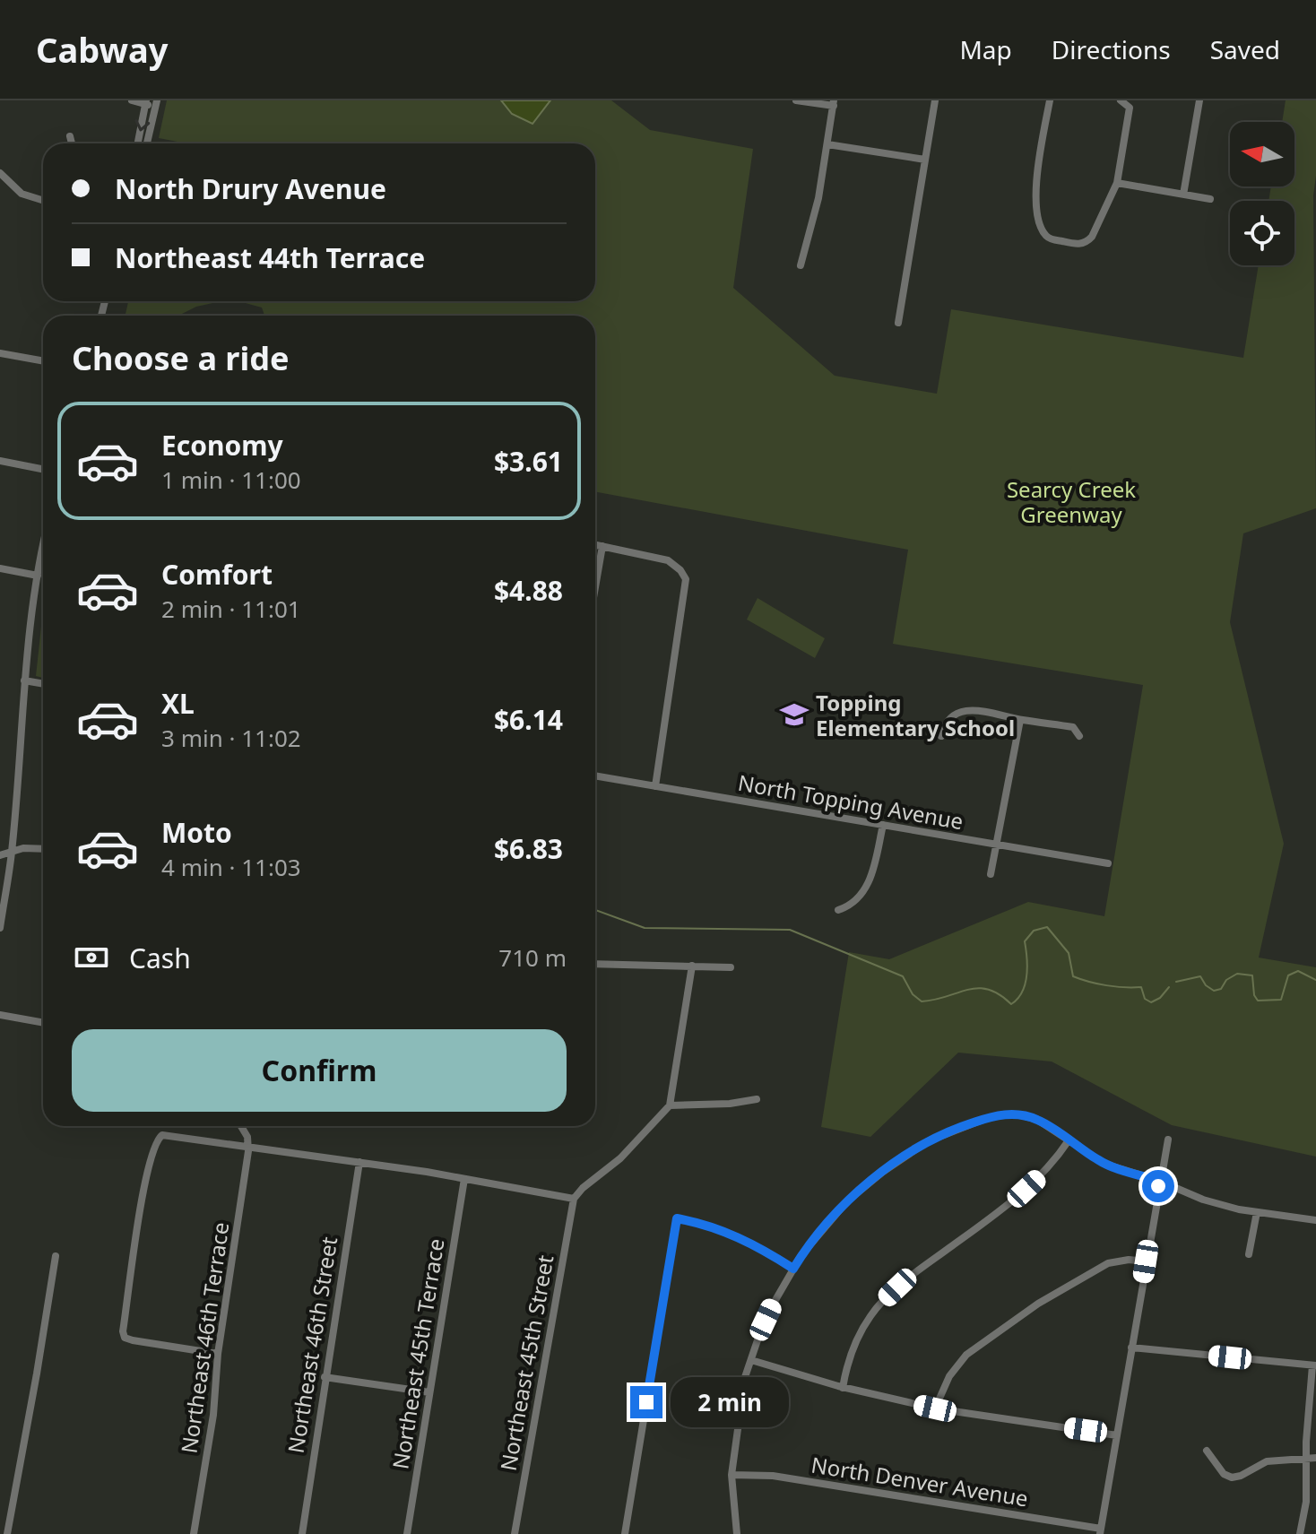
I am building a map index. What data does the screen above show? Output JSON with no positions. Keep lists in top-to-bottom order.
{
  "streets": {
    "street": [
      "North Topping Avenue",
      "Northeast 46th Terrace",
      "Northeast 46th Street",
      "Northeast 45th Terrace",
      "Northeast 45th Street",
      "North Denver Avenue"
    ]
  },
  "parks": ["Searcy Creek Greenway"],
  "places": {
    "school or university": ["Topping Elementary School"]
  },
  "north": "left",
  "page": {
    "header": "Cabway",
    "nav": ["Map", "Directions", "Saved"],
    "banner": ["North Drury Avenue", "Northeast 44th Terrace"],
    "heading": "Choose a ride",
    "list": [
      {
        "name": "Economy",
        "note": "1 min · 11:00",
        "value": "$3.61"
      },
      {
        "name": "Comfort",
        "note": "2 min · 11:01",
        "value": "$4.88"
      },
      {
        "name": "XL",
        "note": "3 min · 11:02",
        "value": "$6.14"
      },
      {
        "name": "Moto",
        "note": "4 min · 11:03",
        "value": "$6.83"
      }
    ],
    "pay": ["Cash", "710 m"],
    "buttons": "Confirm",
    "bubble": "2 min"
  }
}
